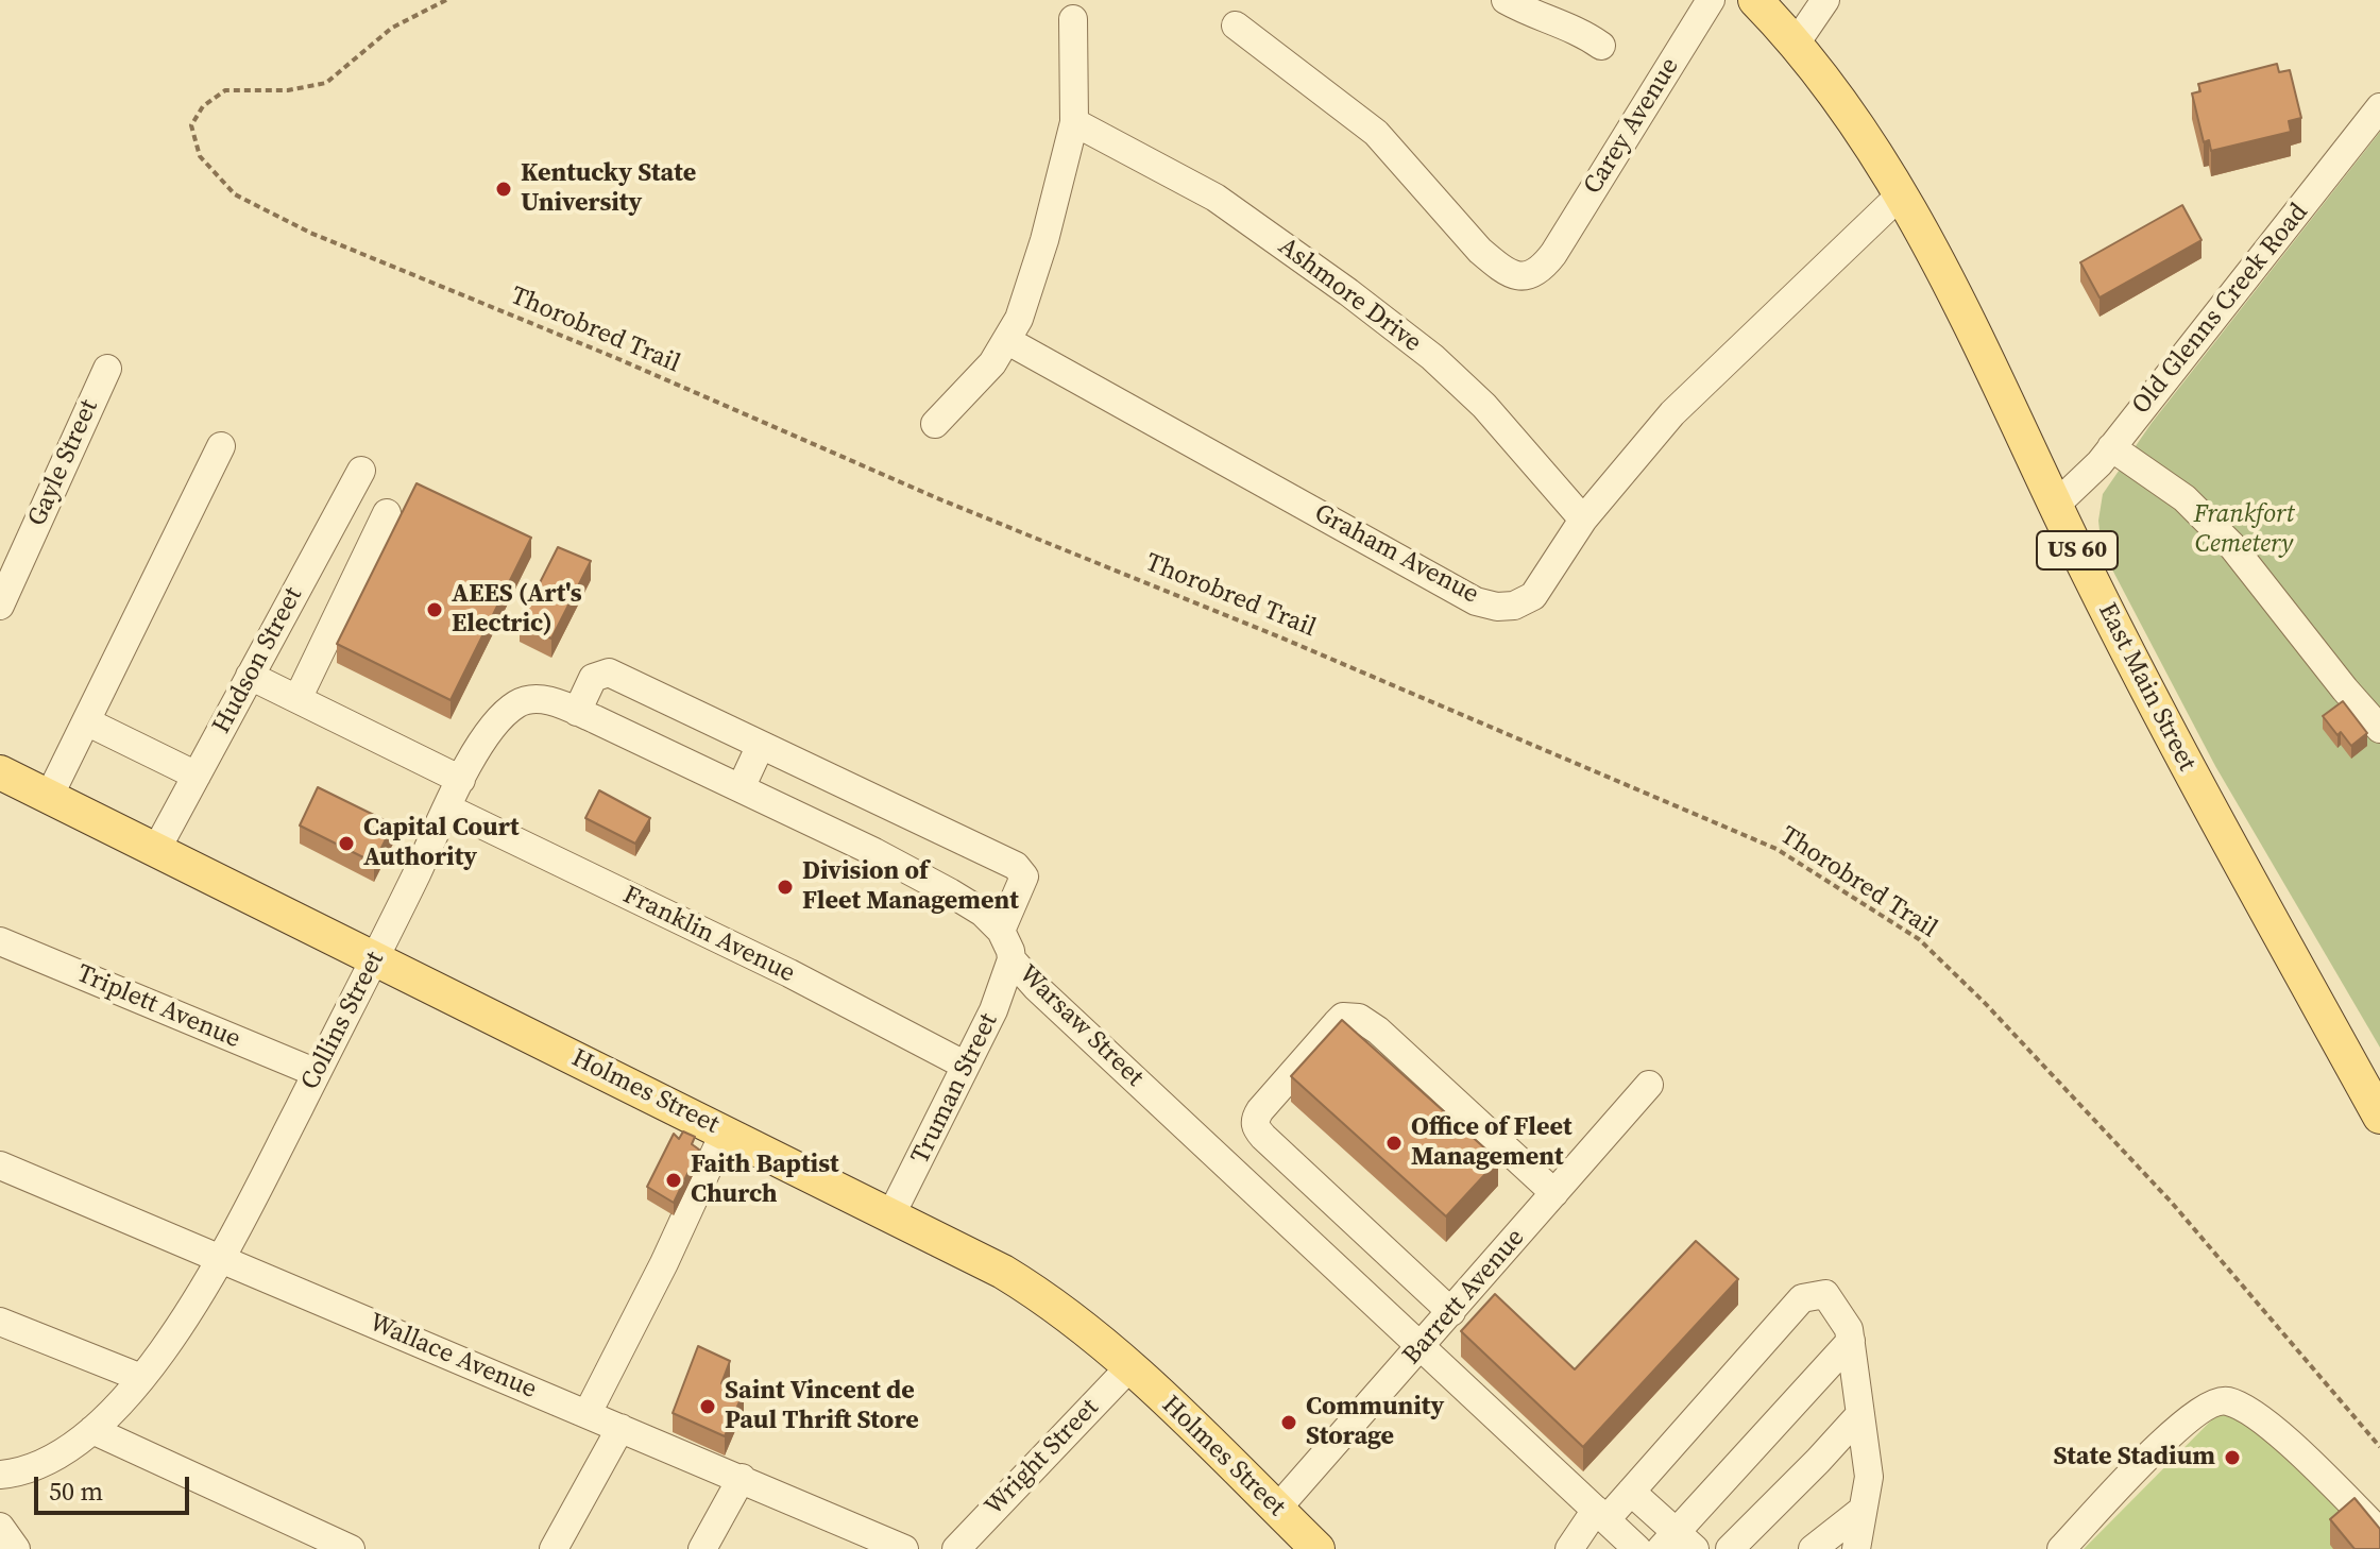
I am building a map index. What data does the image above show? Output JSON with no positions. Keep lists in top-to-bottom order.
{
  "streets": {
    "main road": ["US 60", "East Main Street", "Holmes Street"],
    "street": [
      "Carey Avenue",
      "Ashmore Drive",
      "Old Glenns Creek Road",
      "Gayle Street",
      "Graham Avenue",
      "Hudson Street",
      "Franklin Avenue",
      "Triplett Avenue",
      "Collins Street",
      "Warsaw Street",
      "Truman Street",
      "Barrett Avenue",
      "Wallace Avenue",
      "Wright Street"
    ],
    "path": ["Thorobred Trail"]
  },
  "crossings": [
    ["Ashmore Drive", "Graham Avenue"],
    ["Old Glenns Creek Road", "East Main Street"],
    ["Graham Avenue", "East Main Street"],
    ["Hudson Street", "Holmes Street"],
    ["Franklin Avenue", "Collins Street"],
    ["Franklin Avenue", "Truman Street"],
    ["Triplett Avenue", "Collins Street"],
    ["Collins Street", "Holmes Street"],
    ["Collins Street", "Wallace Avenue"],
    ["Warsaw Street", "Truman Street"],
    ["Warsaw Street", "Barrett Avenue"],
    ["Truman Street", "Holmes Street"],
    ["Holmes Street", "Barrett Avenue"],
    ["Holmes Street", "Wright Street"]
  ],
  "parks": ["Frankfort Cemetery"],
  "places": [
    "Kentucky State University",
    "AEES (Art's Electric)",
    "Capital Court Authority",
    "Division of Fleet Management",
    "Office of Fleet Management",
    "Faith Baptist Church",
    "Saint Vincent de Paul Thrift Store",
    "Community Storage",
    "State Stadium"
  ],
  "scale_bar": "50 m"
}
